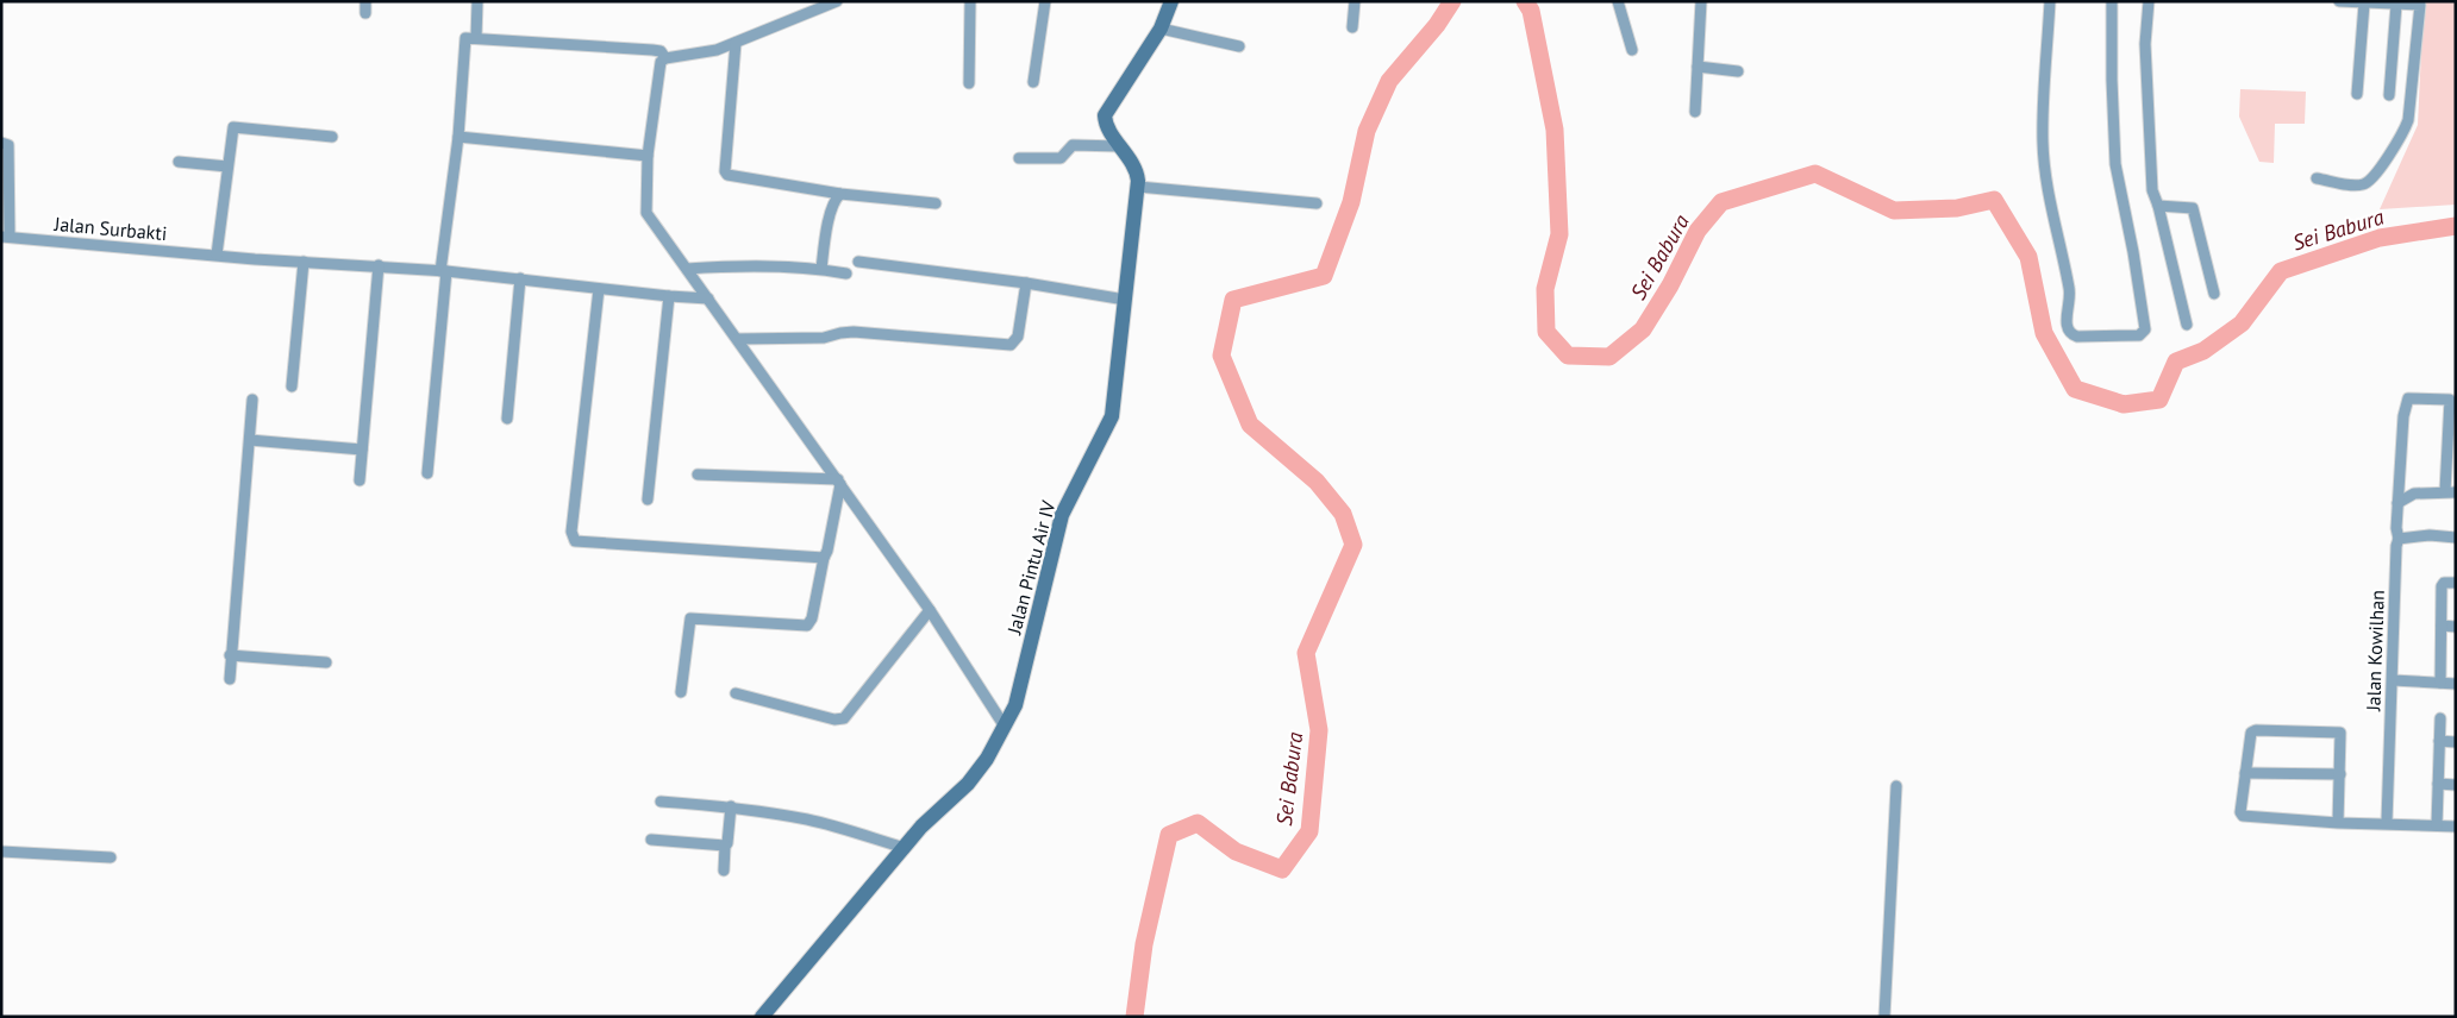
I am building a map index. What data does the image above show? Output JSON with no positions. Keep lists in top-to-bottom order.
{
  "streets": {
    "main road": ["Jalan Pintu Air IV"],
    "street": ["Jalan Surbakti", "Jalan Kowilhan"]
  },
  "water": ["Sei Babura"]
}
